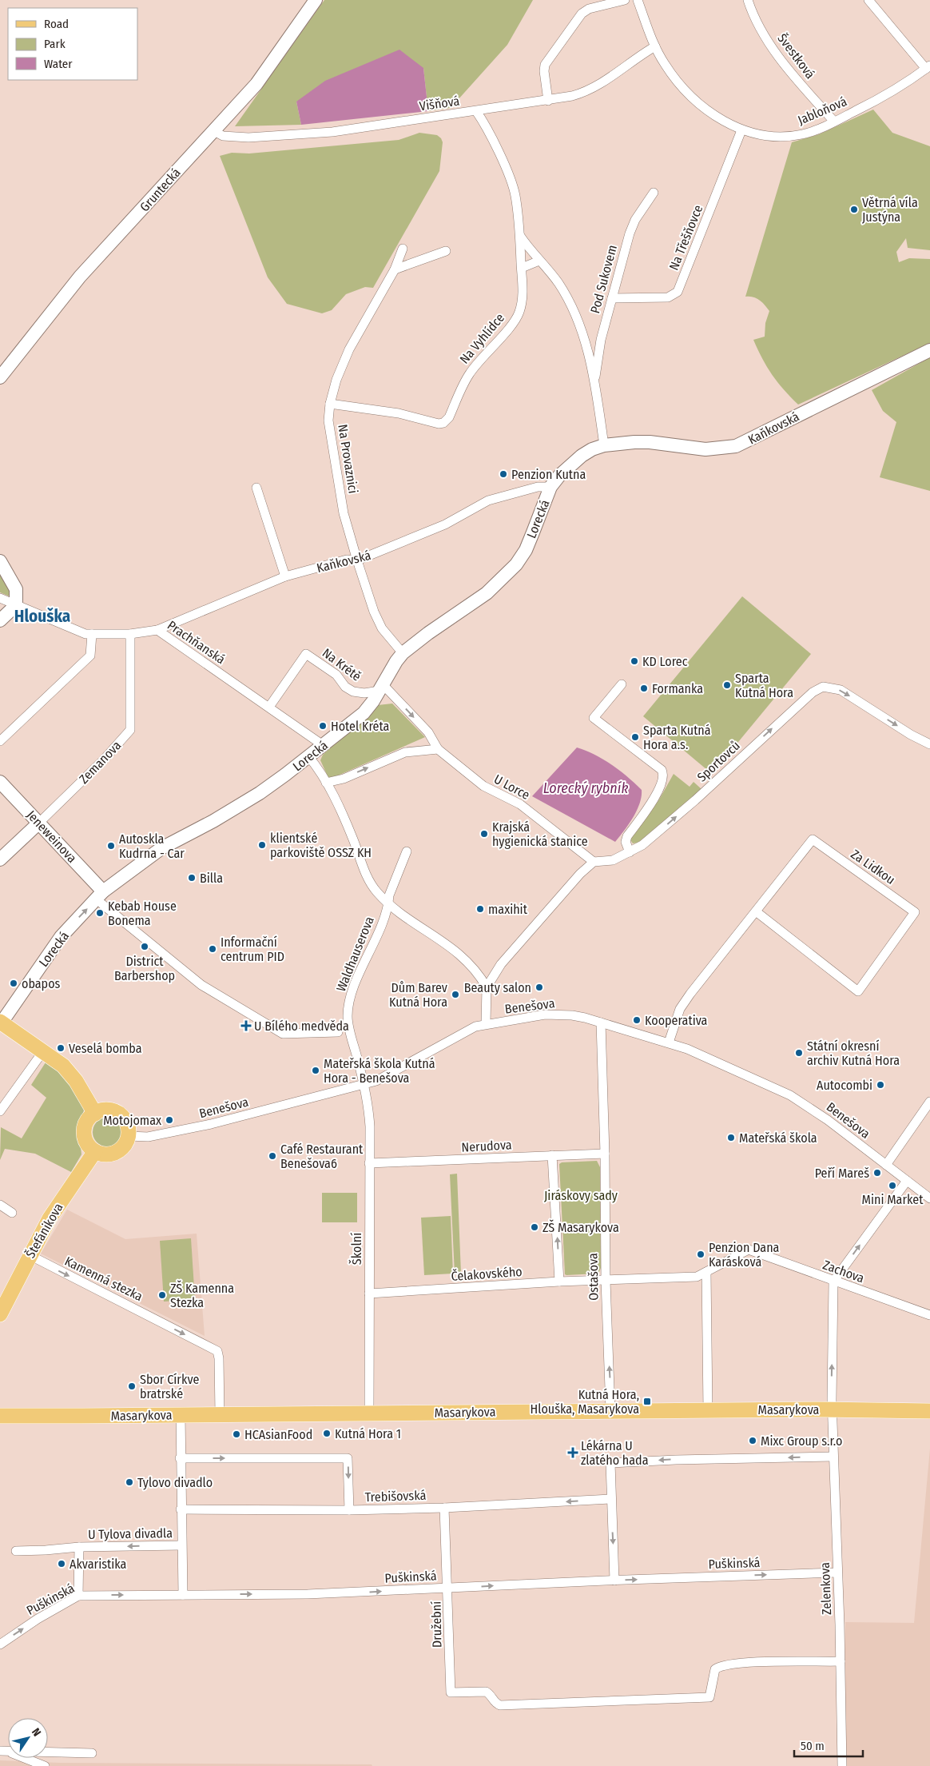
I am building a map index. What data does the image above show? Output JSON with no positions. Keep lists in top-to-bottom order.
{
  "streets": {
    "main road": ["Štefánikova", "Masarykova"],
    "street": [
      "Švestková",
      "Višňová",
      "Jabloňová",
      "Gruntecká",
      "Na Třešňovce",
      "Pod Sukovem",
      "Na Vyhlídce",
      "Kaňkovská",
      "Na Provaznici",
      "Lorecká",
      "Prachňanská",
      "Na Krétě",
      "Sportovců",
      "Zemanova",
      "U Lorce",
      "Jeneweinova",
      "Za Lidkou",
      "Waldhauserova",
      "Benešova",
      "Nerudova",
      "Školní",
      "Zachova",
      "Čelakovského",
      "Ostašova",
      "Kamenná stezka",
      "Trebišovská",
      "U Tylova divadla",
      "Puškinská",
      "Zelenkova",
      "Družební"
    ]
  },
  "crossings": [
    ["Švestková", "Jabloňová"],
    ["Višňová", "Jabloňová"],
    ["Višňová", "Gruntecká"],
    ["Višňová", "Na Vyhlídce"],
    ["Jabloňová", "Na Třešňovce"],
    ["Na Třešňovce", "Pod Sukovem"],
    ["Pod Sukovem", "Na Vyhlídce"],
    ["Pod Sukovem", "Kaňkovská"],
    ["Pod Sukovem", "Lorecká"],
    ["Na Vyhlídce", "Na Provaznici"],
    ["Kaňkovská", "Na Provaznici"],
    ["Kaňkovská", "Lorecká"],
    ["Kaňkovská", "Prachňanská"],
    ["Na Provaznici", "Lorecká"],
    ["Lorecká", "Prachňanská"],
    ["Lorecká", "Na Krétě"],
    ["Lorecká", "U Lorce"],
    ["Lorecká", "Jeneweinova"],
    ["Prachňanská", "Na Krétě"],
    ["Prachňanská", "Zemanova"],
    ["Na Krétě", "U Lorce"],
    ["Sportovců", "U Lorce"],
    ["Zemanova", "Jeneweinova"],
    ["Za Lidkou", "Benešova"],
    ["Waldhauserova", "Benešova"],
    ["Waldhauserova", "Školní"],
    ["Benešova", "Štefánikova"],
    ["Benešova", "Školní"],
    ["Benešova", "Ostašova"],
    ["Nerudova", "Školní"],
    ["Nerudova", "Ostašova"],
    ["Štefánikova", "Kamenná stezka"],
    ["Školní", "Čelakovského"],
    ["Školní", "Masarykova"],
    ["Zachova", "Čelakovského"],
    ["Zachova", "Zelenkova"],
    ["Čelakovského", "Ostašova"],
    ["Ostašova", "Masarykova"],
    ["Kamenná stezka", "Masarykova"],
    ["Masarykova", "Zelenkova"],
    ["Trebišovská", "Družební"],
    ["U Tylova divadla", "Puškinská"],
    ["Puškinská", "Zelenkova"],
    ["Puškinská", "Družební"],
    ["Zelenkova", "Družební"]
  ],
  "one_way": [
    "Sportovců",
    "Kamenná stezka",
    "Trebišovská",
    "U Tylova divadla",
    "Puškinská"
  ],
  "districts": ["Hlouška"],
  "water": ["Lorecký rybník"],
  "parks": ["Jiráskovy sady"],
  "places": {
    "other": [
      "Větrná víla Justýna",
      "Penzion Kutna",
      "KD Lorec",
      "Sparta Kutná Hora",
      "Formanka",
      "Hotel Kréta",
      "Sparta Kutná Hora a.s.",
      "Krajská hygienická stanice",
      "klientské parkoviště OSSZ KH",
      "Autoskla Kudrna - Car",
      "Billa",
      "maxihit",
      "Kebab House Bonema",
      "District Barbershop",
      "Informační centrum PID",
      "obapos",
      "Beauty salon",
      "Dům Barev Kutná Hora",
      "Kooperativa",
      "Veselá bomba",
      "Státní okresní archiv Kutná Hora",
      "Mateřská škola Kutná Hora - Benešova",
      "Autocombi",
      "Motojomax",
      "Mateřská škola",
      "Café Restaurant Benešova6",
      "Peří Mareš",
      "Mini Market",
      "ZŠ Masarykova",
      "Penzion Dana Karásková",
      "ZŠ Kamenna Stezka",
      "Sbor Církve bratrské",
      "Kutná Hora 1",
      "HCAsianFood",
      "Mixc Group s.r.o",
      "Tylovo divadlo",
      "Akvaristika"
    ],
    "health": ["U Bílého medvěda", "Lékárna U zlatého hada"],
    "transit": ["Kutná Hora, Hlouška, Masarykova"]
  },
  "legend": ["Road", "Park", "Water"],
  "scale_bar": "50 m",
  "north": "top right"
}
